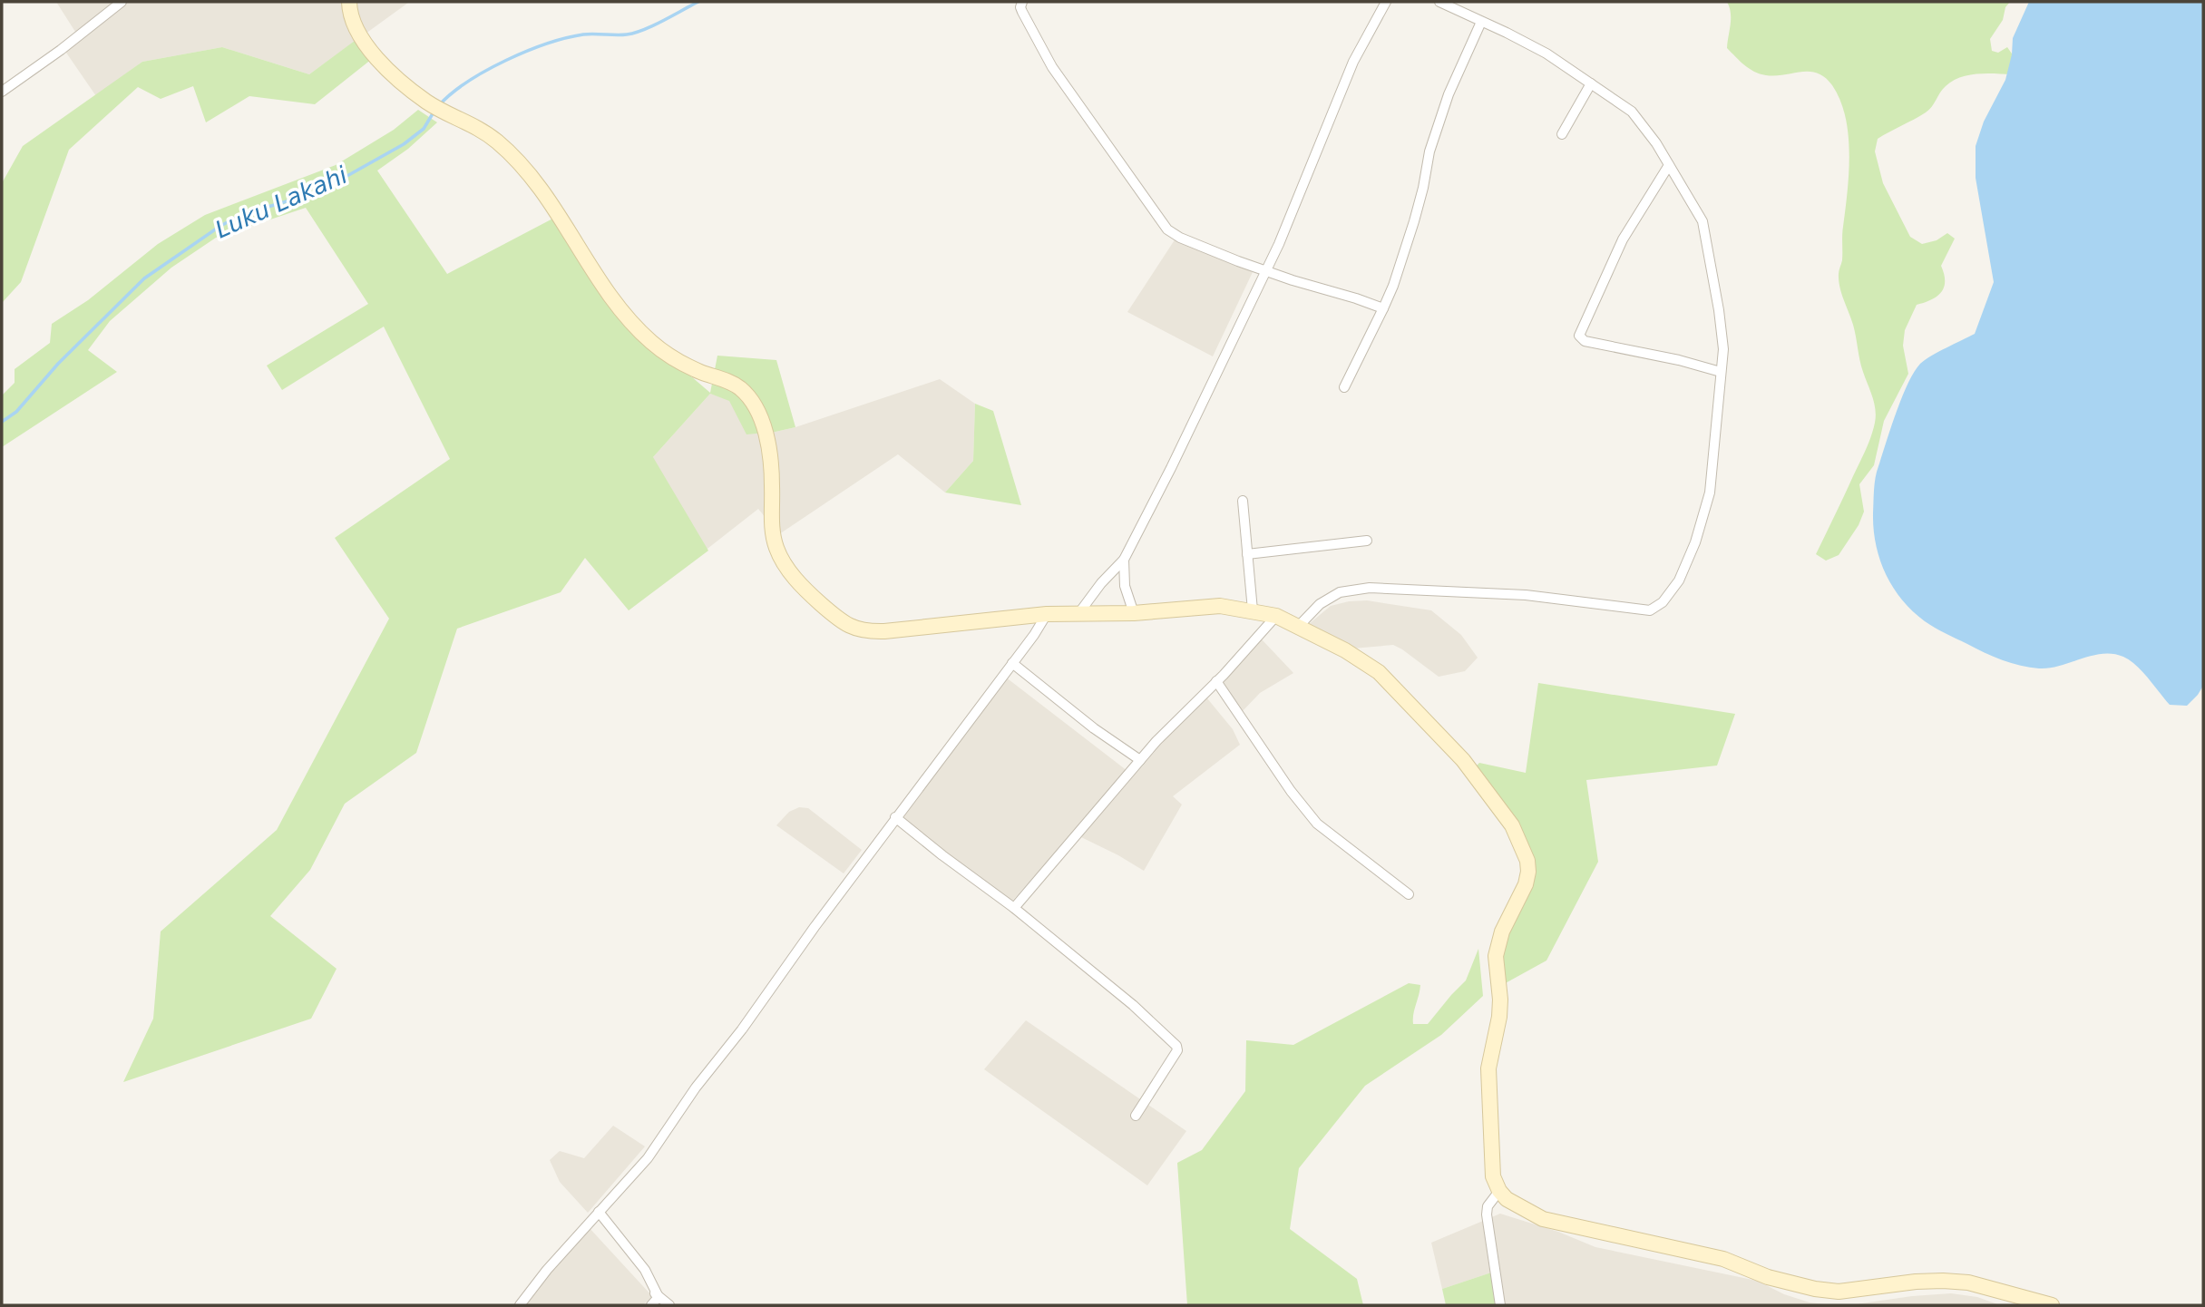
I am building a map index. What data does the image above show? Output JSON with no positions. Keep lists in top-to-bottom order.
{
  "water": ["Luku Lakahi"]
}
